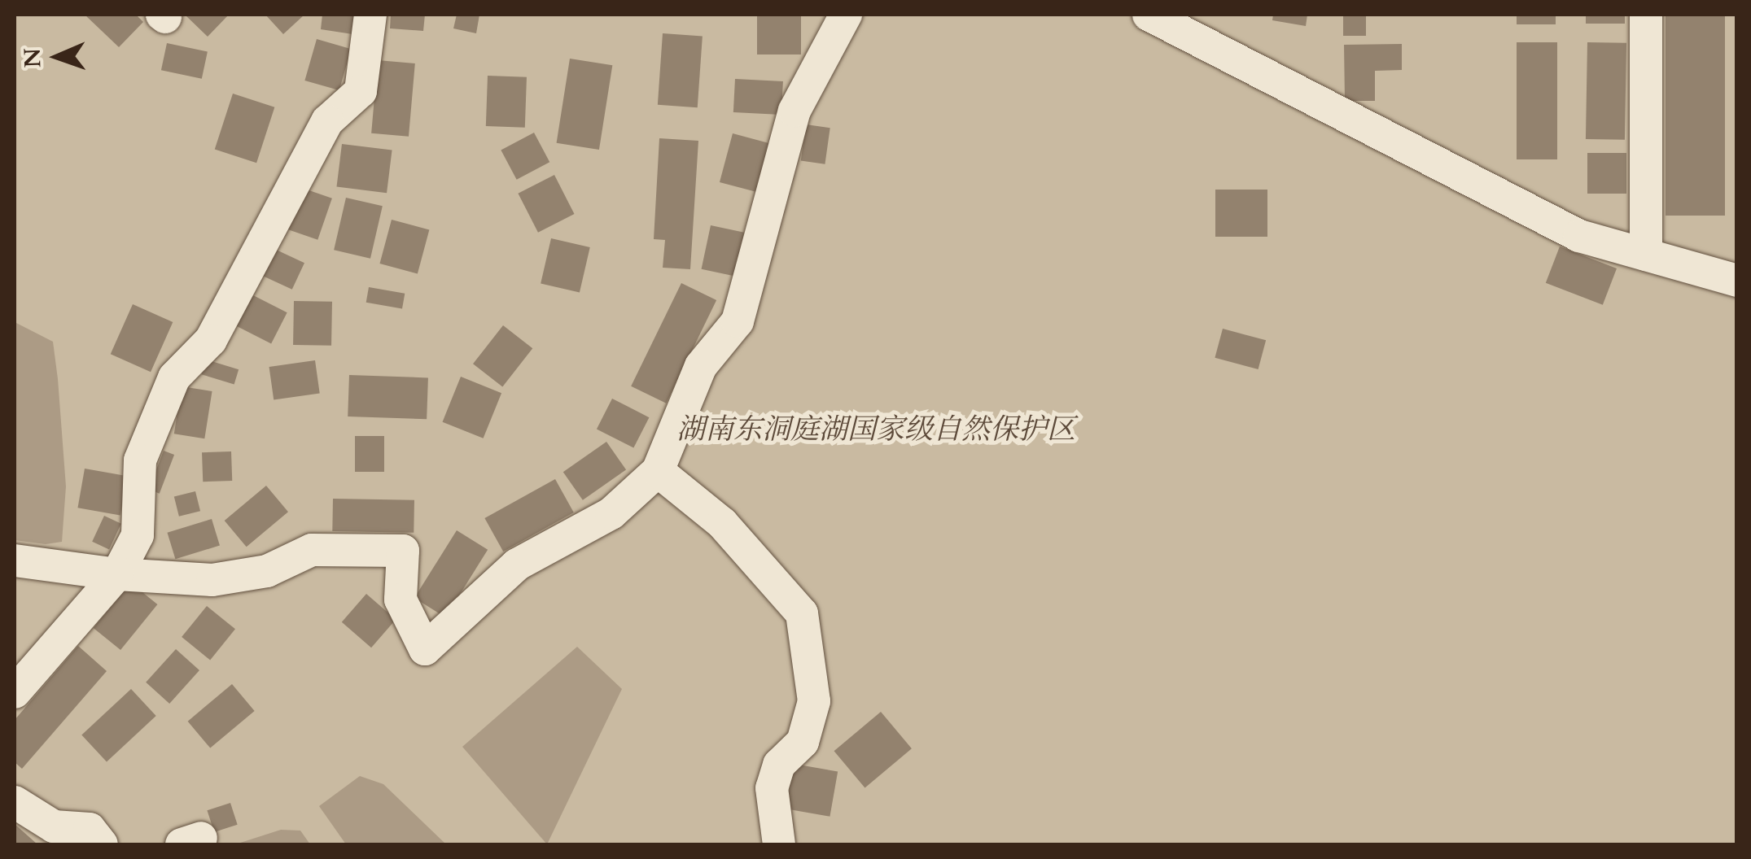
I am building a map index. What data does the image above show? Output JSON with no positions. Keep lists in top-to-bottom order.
{
  "parks": ["湖南东洞庭湖国家级自然保护区"],
  "north": "left"
}
